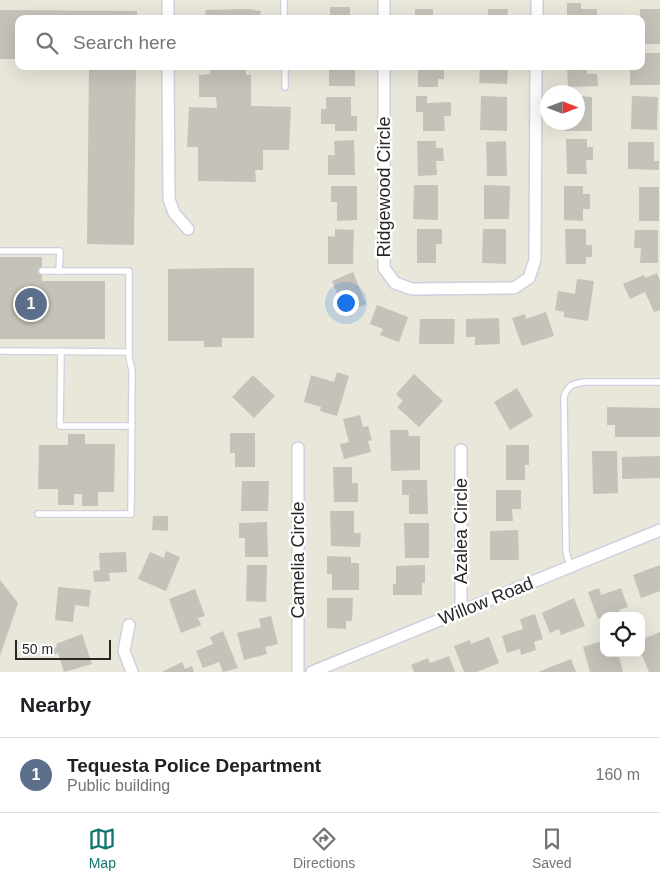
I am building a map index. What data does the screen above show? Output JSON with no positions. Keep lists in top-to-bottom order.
{
  "streets": {
    "street": [
      "Ridgewood Circle",
      "Azalea Circle",
      "Camelia Circle",
      "Willow Road"
    ]
  },
  "crossings": [
    ["Azalea Circle", "Willow Road"]
  ],
  "scale_bar": "50 m",
  "north": "right",
  "page": {
    "search": "Search here",
    "pins": "1",
    "scale": "50 m",
    "heading": "Nearby",
    "list": [
      {
        "mark": "1",
        "name": "Tequesta Police Department",
        "note": "Public building",
        "value": "160 m"
      }
    ],
    "nav": ["Map", "Directions", "Saved"]
  }
}
